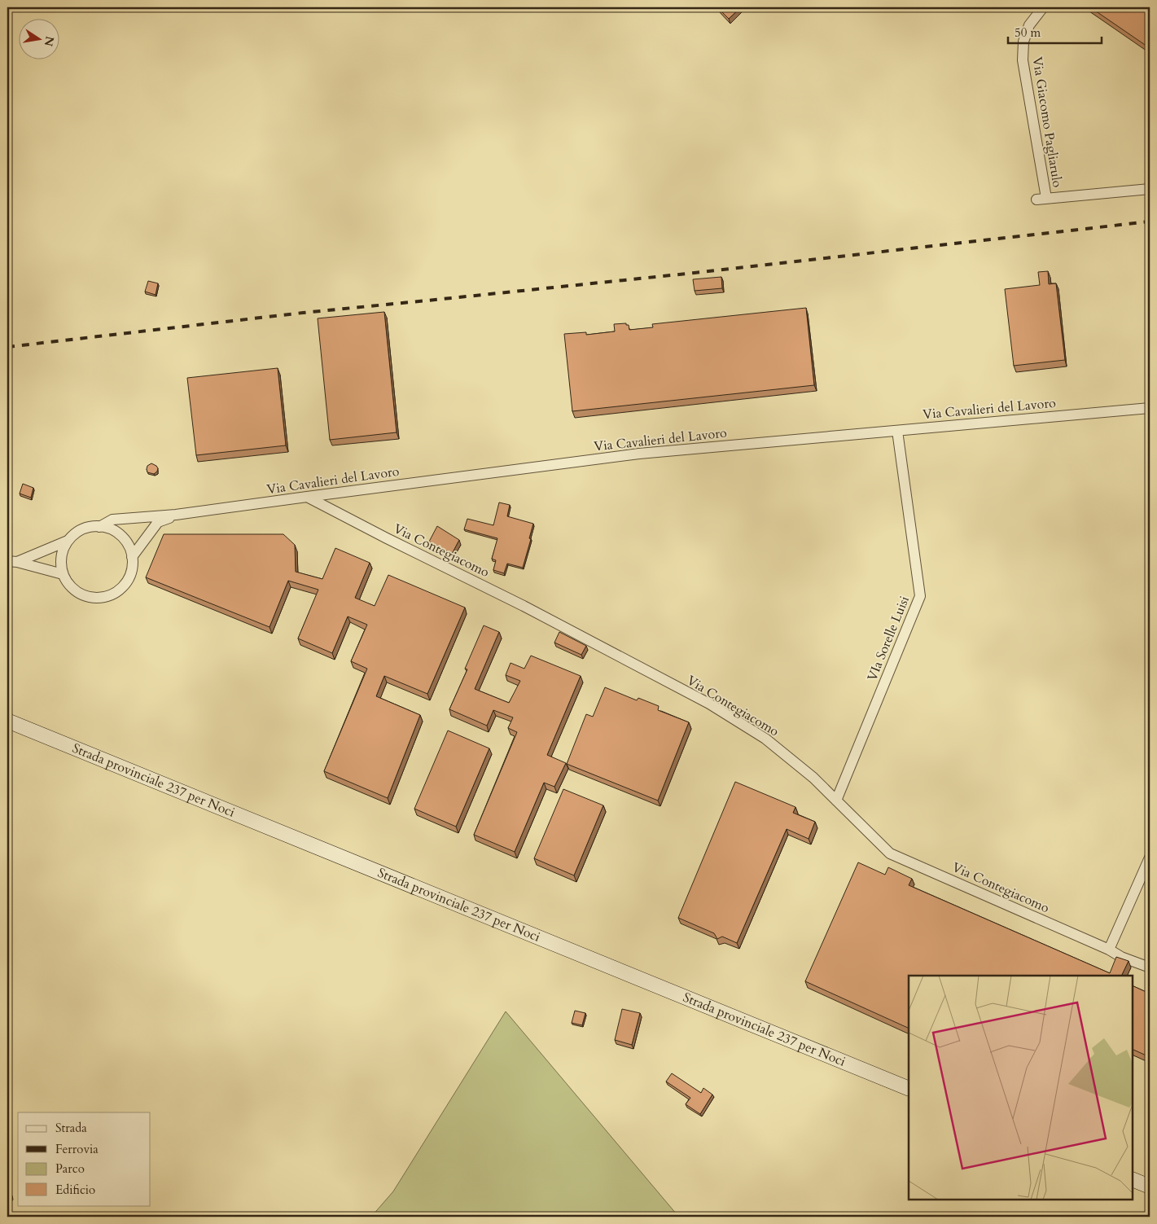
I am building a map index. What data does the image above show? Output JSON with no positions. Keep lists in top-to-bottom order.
{
  "streets": {
    "main road": ["Strada provinciale 237 per Noci"],
    "street": [
      "Via Giacomo Pagliarulo",
      "Via Cavalieri del Lavoro",
      "Via Contegiacomo",
      "VIa Sorelle Luisi"
    ]
  },
  "crossings": [
    ["Via Cavalieri del Lavoro", "Via Contegiacomo"],
    ["Via Cavalieri del Lavoro", "VIa Sorelle Luisi"],
    ["Via Contegiacomo", "VIa Sorelle Luisi"]
  ],
  "legend": [
    "Strada",
    "Ferrovia",
    "Parco",
    "Edificio"
  ],
  "scale_bar": "50 m",
  "north": "right"
}
